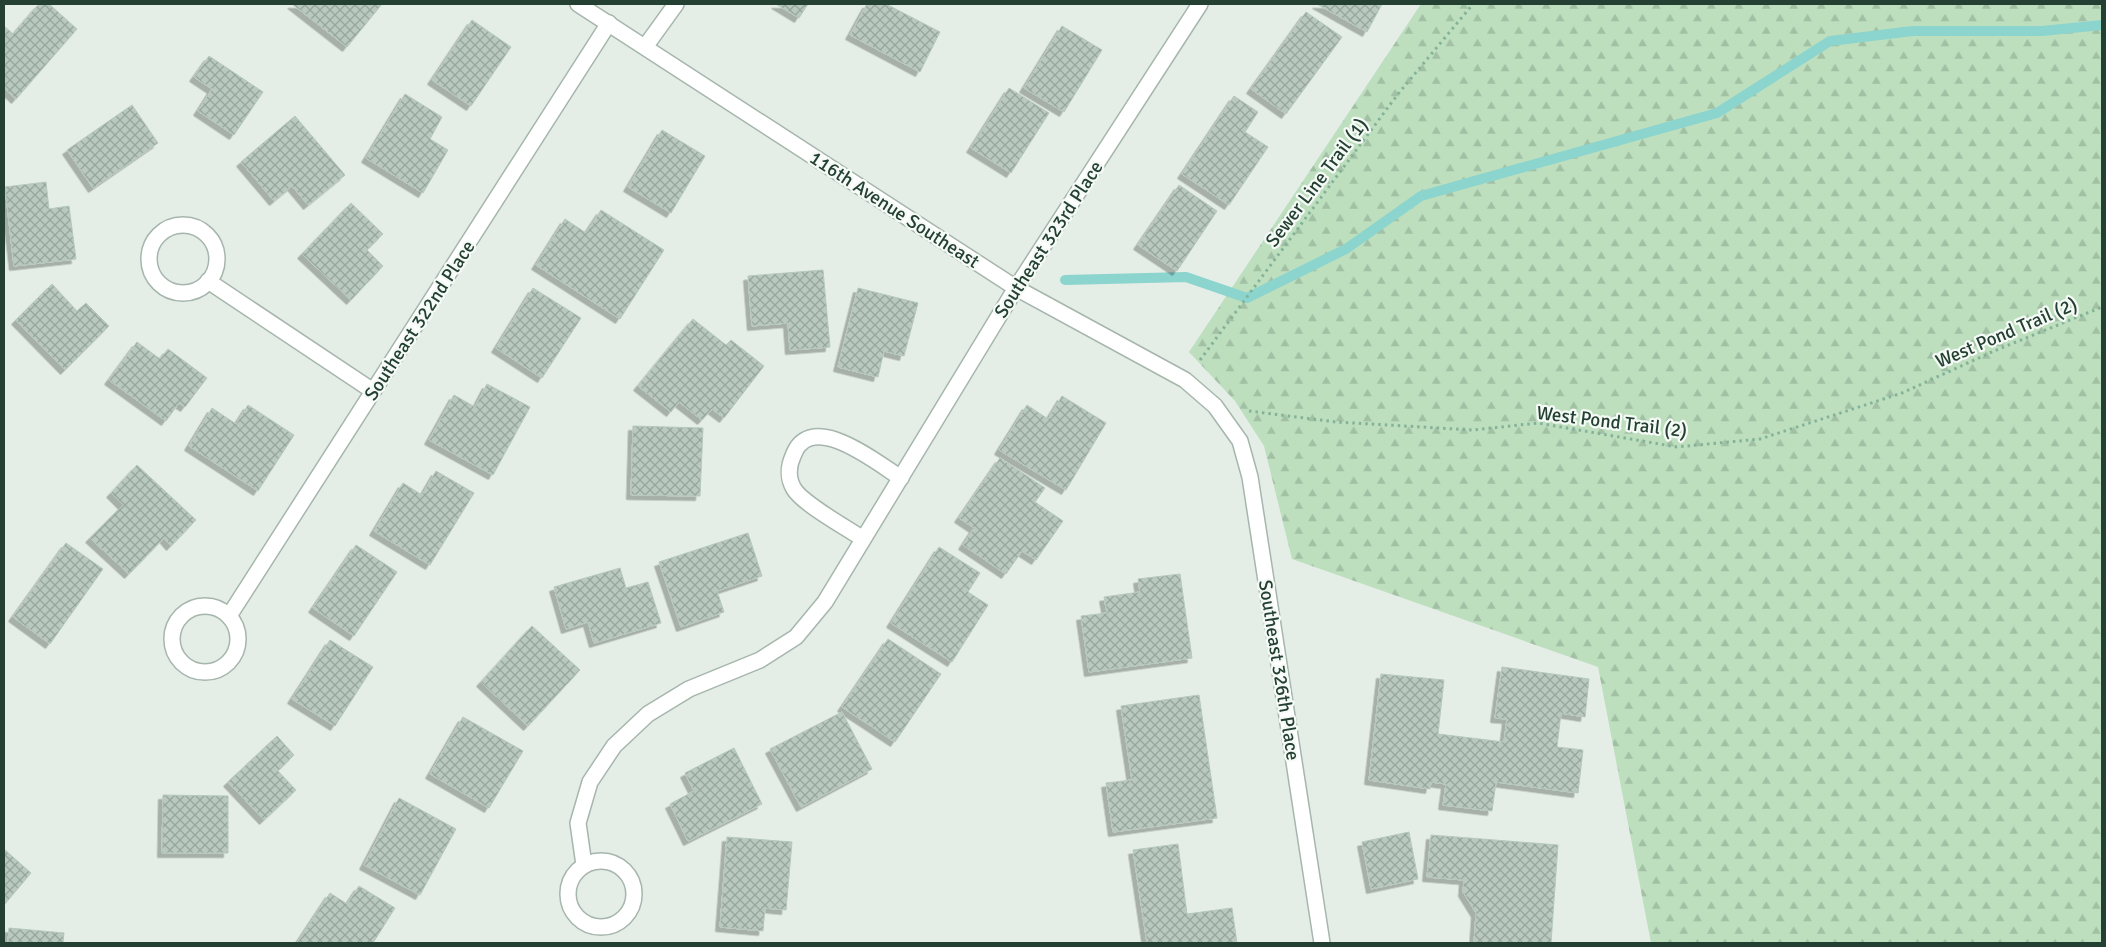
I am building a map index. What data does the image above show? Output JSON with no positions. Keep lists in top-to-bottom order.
{
  "streets": {
    "street": [
      "116th Avenue Southeast",
      "Southeast 323rd Place",
      "Southeast 322nd Place",
      "Southeast 326th Place"
    ],
    "path": ["Sewer Line Trail (1)", "West Pond Trail (2)"]
  },
  "crossings": [
    ["Sewer Line Trail (1)", "116th Avenue Southeast"],
    ["116th Avenue Southeast", "Southeast 323rd Place"],
    ["116th Avenue Southeast", "Southeast 322nd Place"],
    ["116th Avenue Southeast", "West Pond Trail (2)"],
    ["116th Avenue Southeast", "Southeast 326th Place"],
    ["West Pond Trail (2)", "Southeast 326th Place"]
  ]
}
